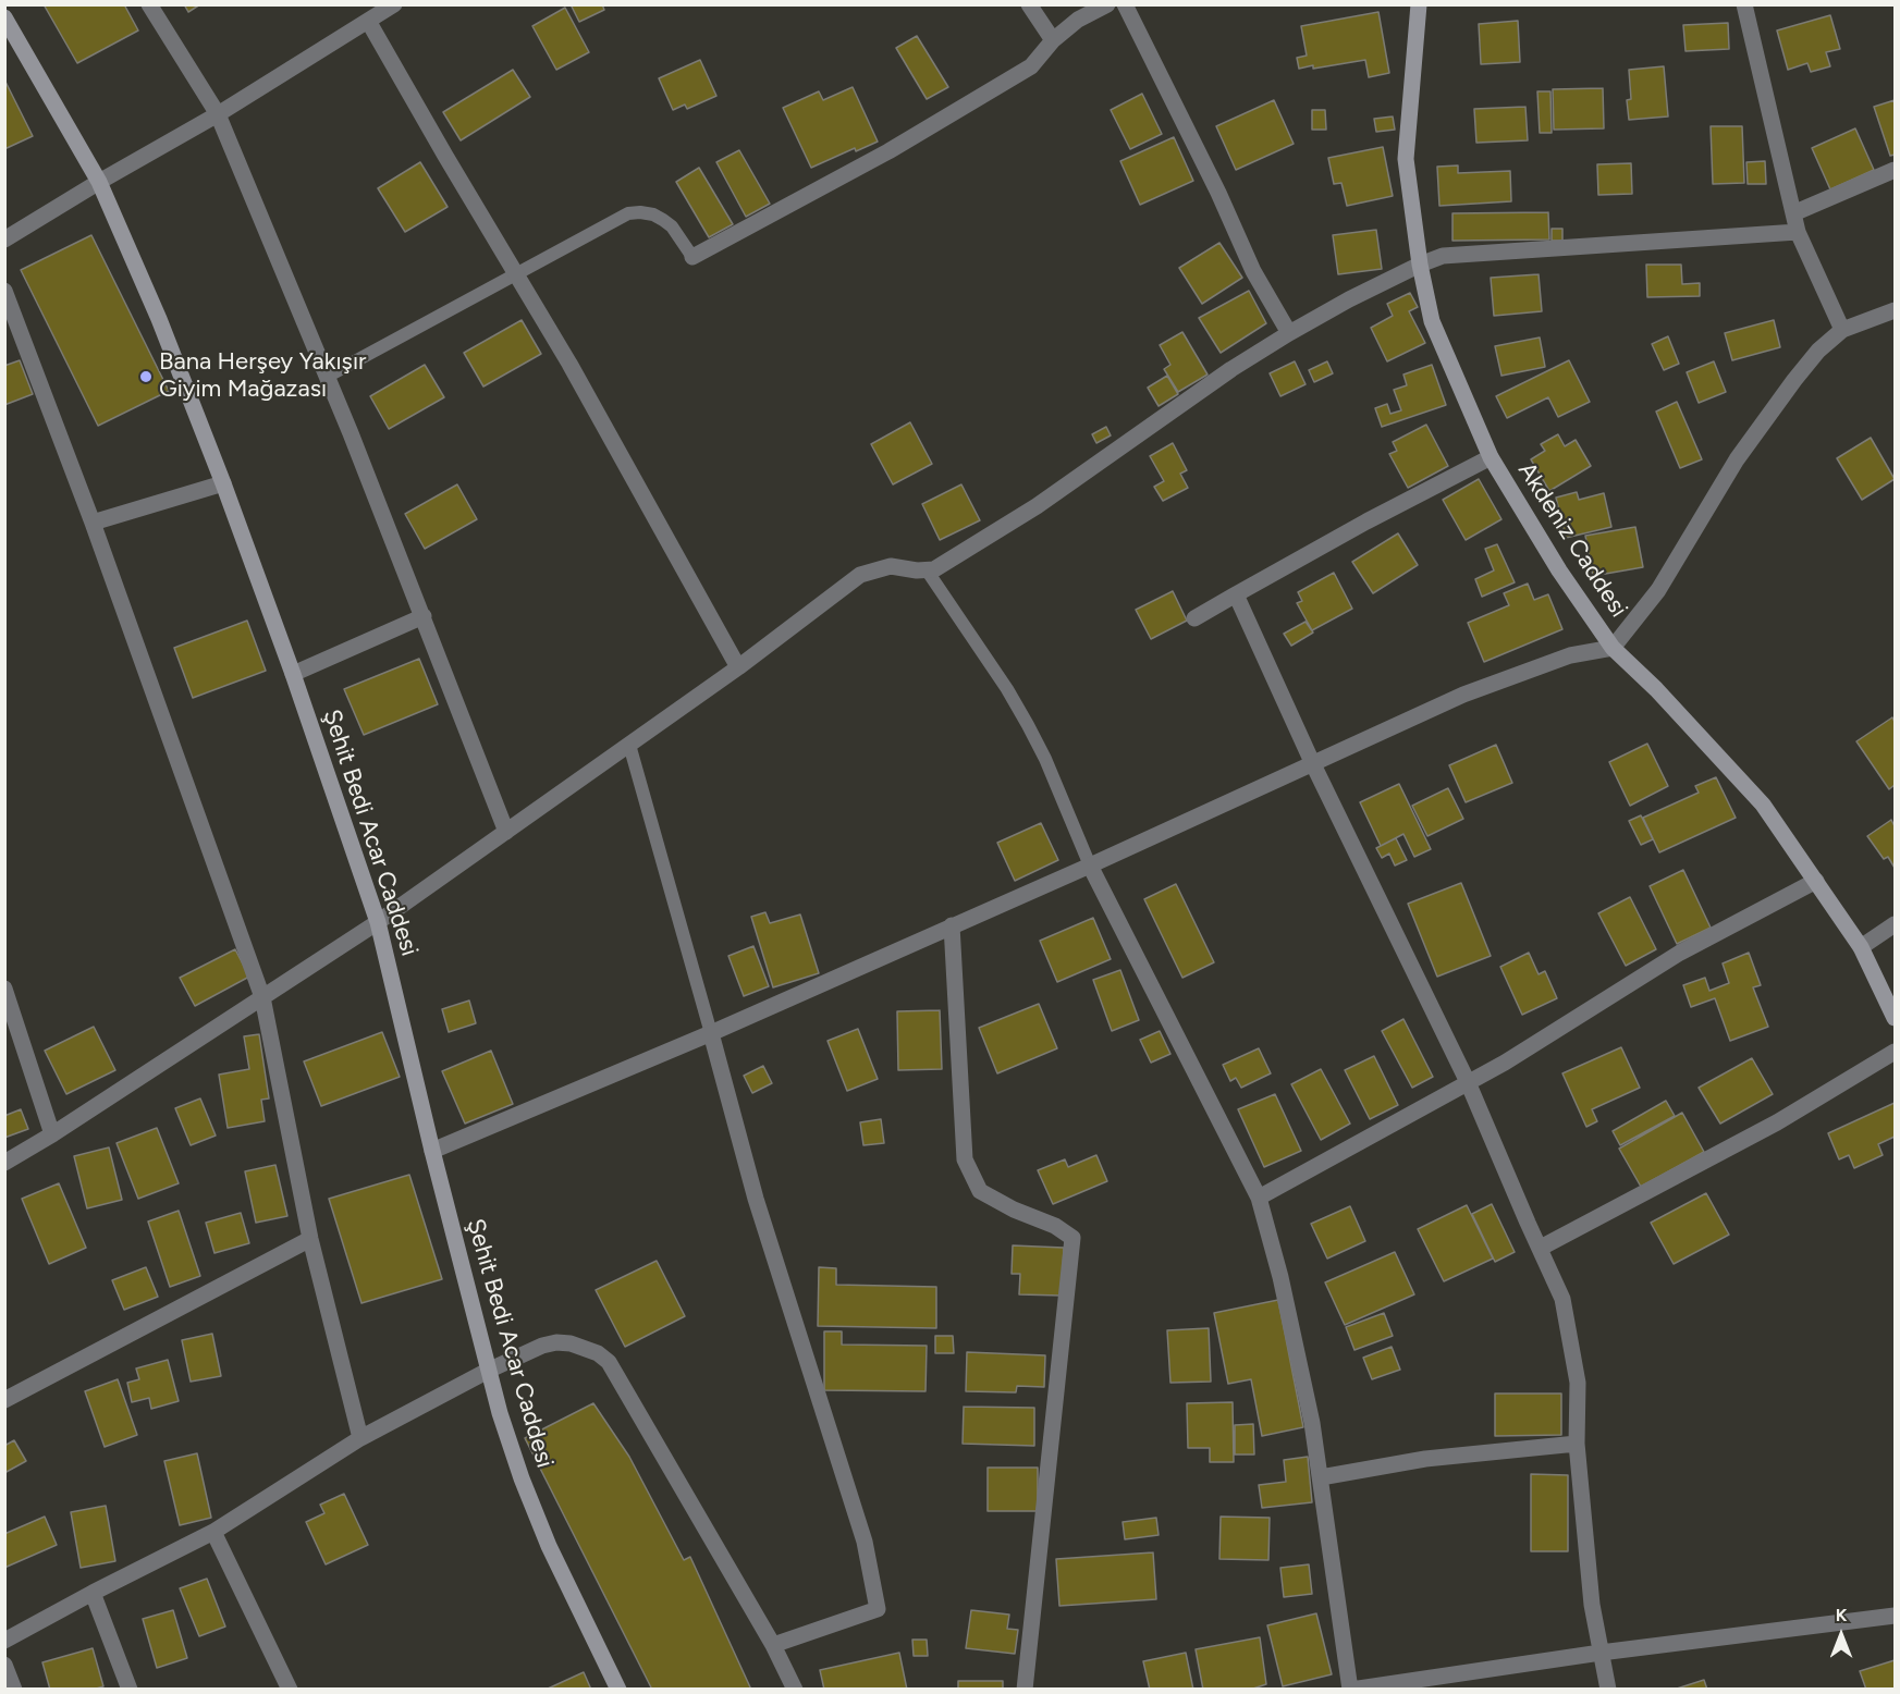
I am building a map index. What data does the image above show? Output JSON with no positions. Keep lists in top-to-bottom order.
{
  "streets": {
    "street": ["Akdeniz Caddesi", "Şehit Bedi Acar Caddesi"]
  },
  "places": ["Bana Herşey Yakışır Giyim Mağazası"],
  "north": "top"
}
